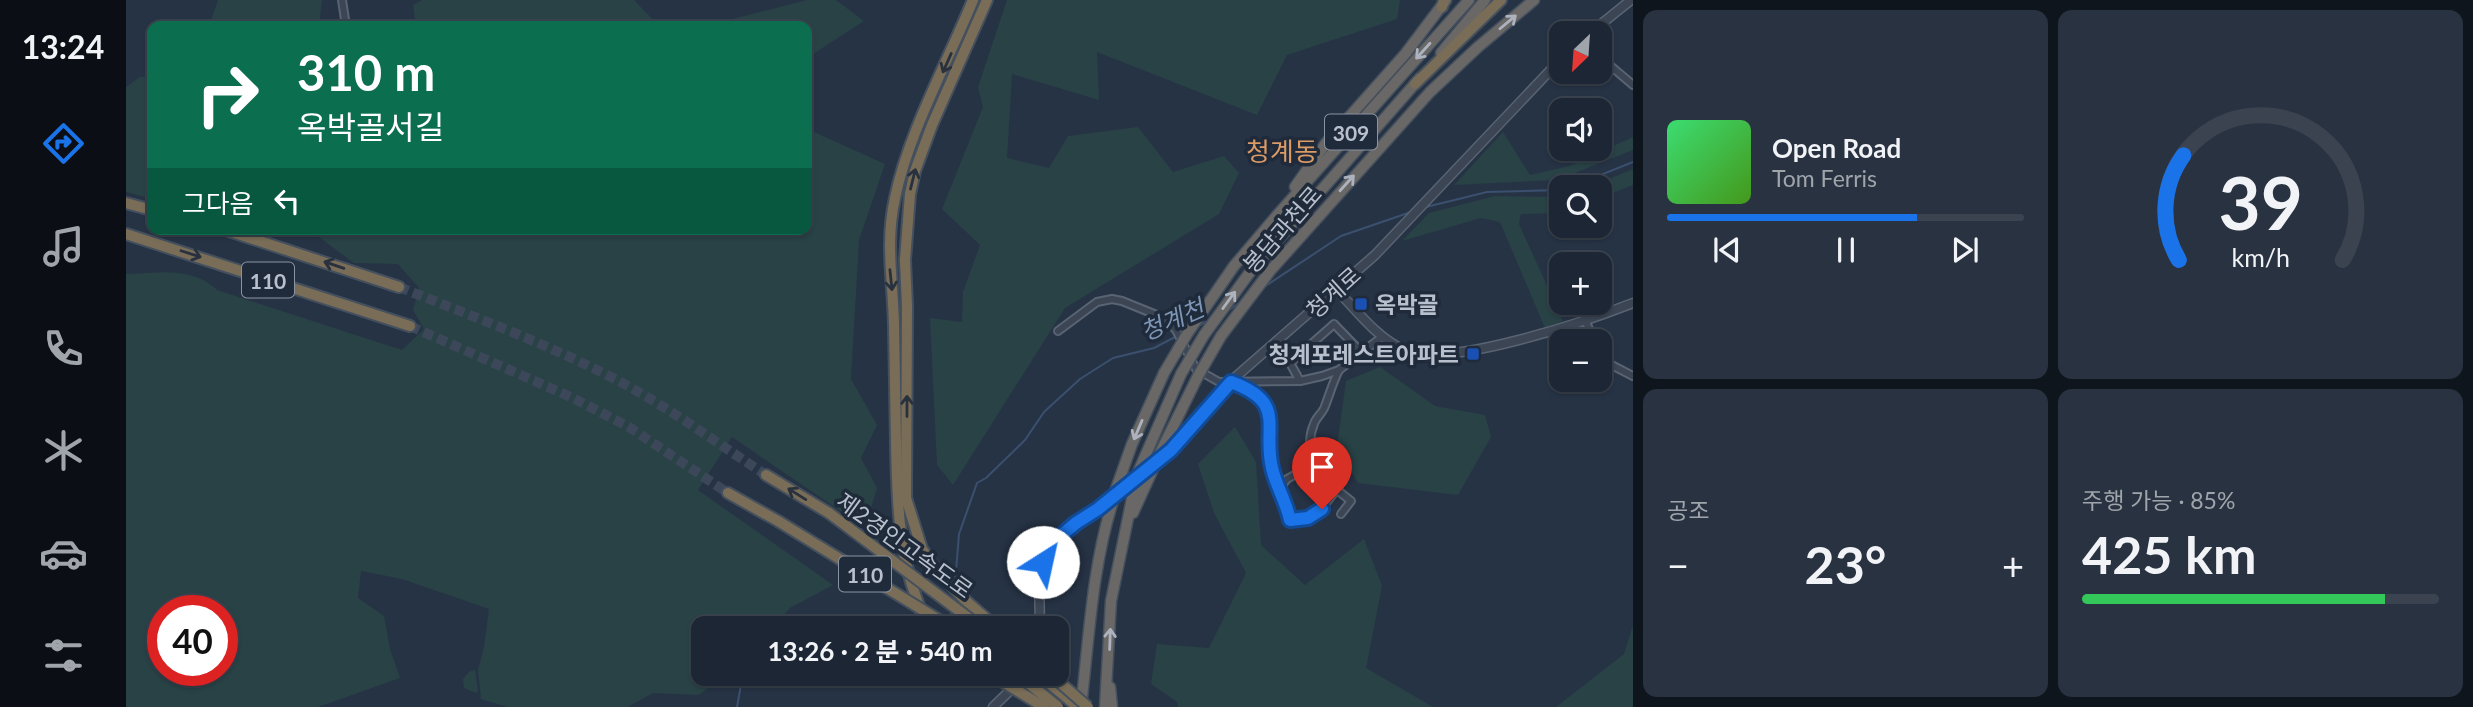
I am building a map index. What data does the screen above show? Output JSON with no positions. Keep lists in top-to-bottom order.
{
  "streets": {
    "highway": [
      "309",
      "봉담과천로",
      "110",
      "제2경인고속도로"
    ],
    "street": ["청계로"]
  },
  "districts": ["청계동"],
  "water": ["청계천"],
  "places": {
    "transit": ["옥박골", "청계포레스트아파트"]
  },
  "north": "bottom left",
  "page": {
    "tabs": "13:24",
    "map_buttons": ["+", "−"],
    "turn": ["310 m", "옥박골서길"],
    "song": ["Open Road", "Tom Ferris"],
    "then": "그다음",
    "tile": [
      "공조",
      ["주행 가능 · 85%", "425 km"]
    ],
    "heat": ["−", "23°", "+"],
    "limit": "40",
    "trip": "13:26 · 2 분 · 540 m",
    "gauge": ["39", "km/h"]
  }
}
